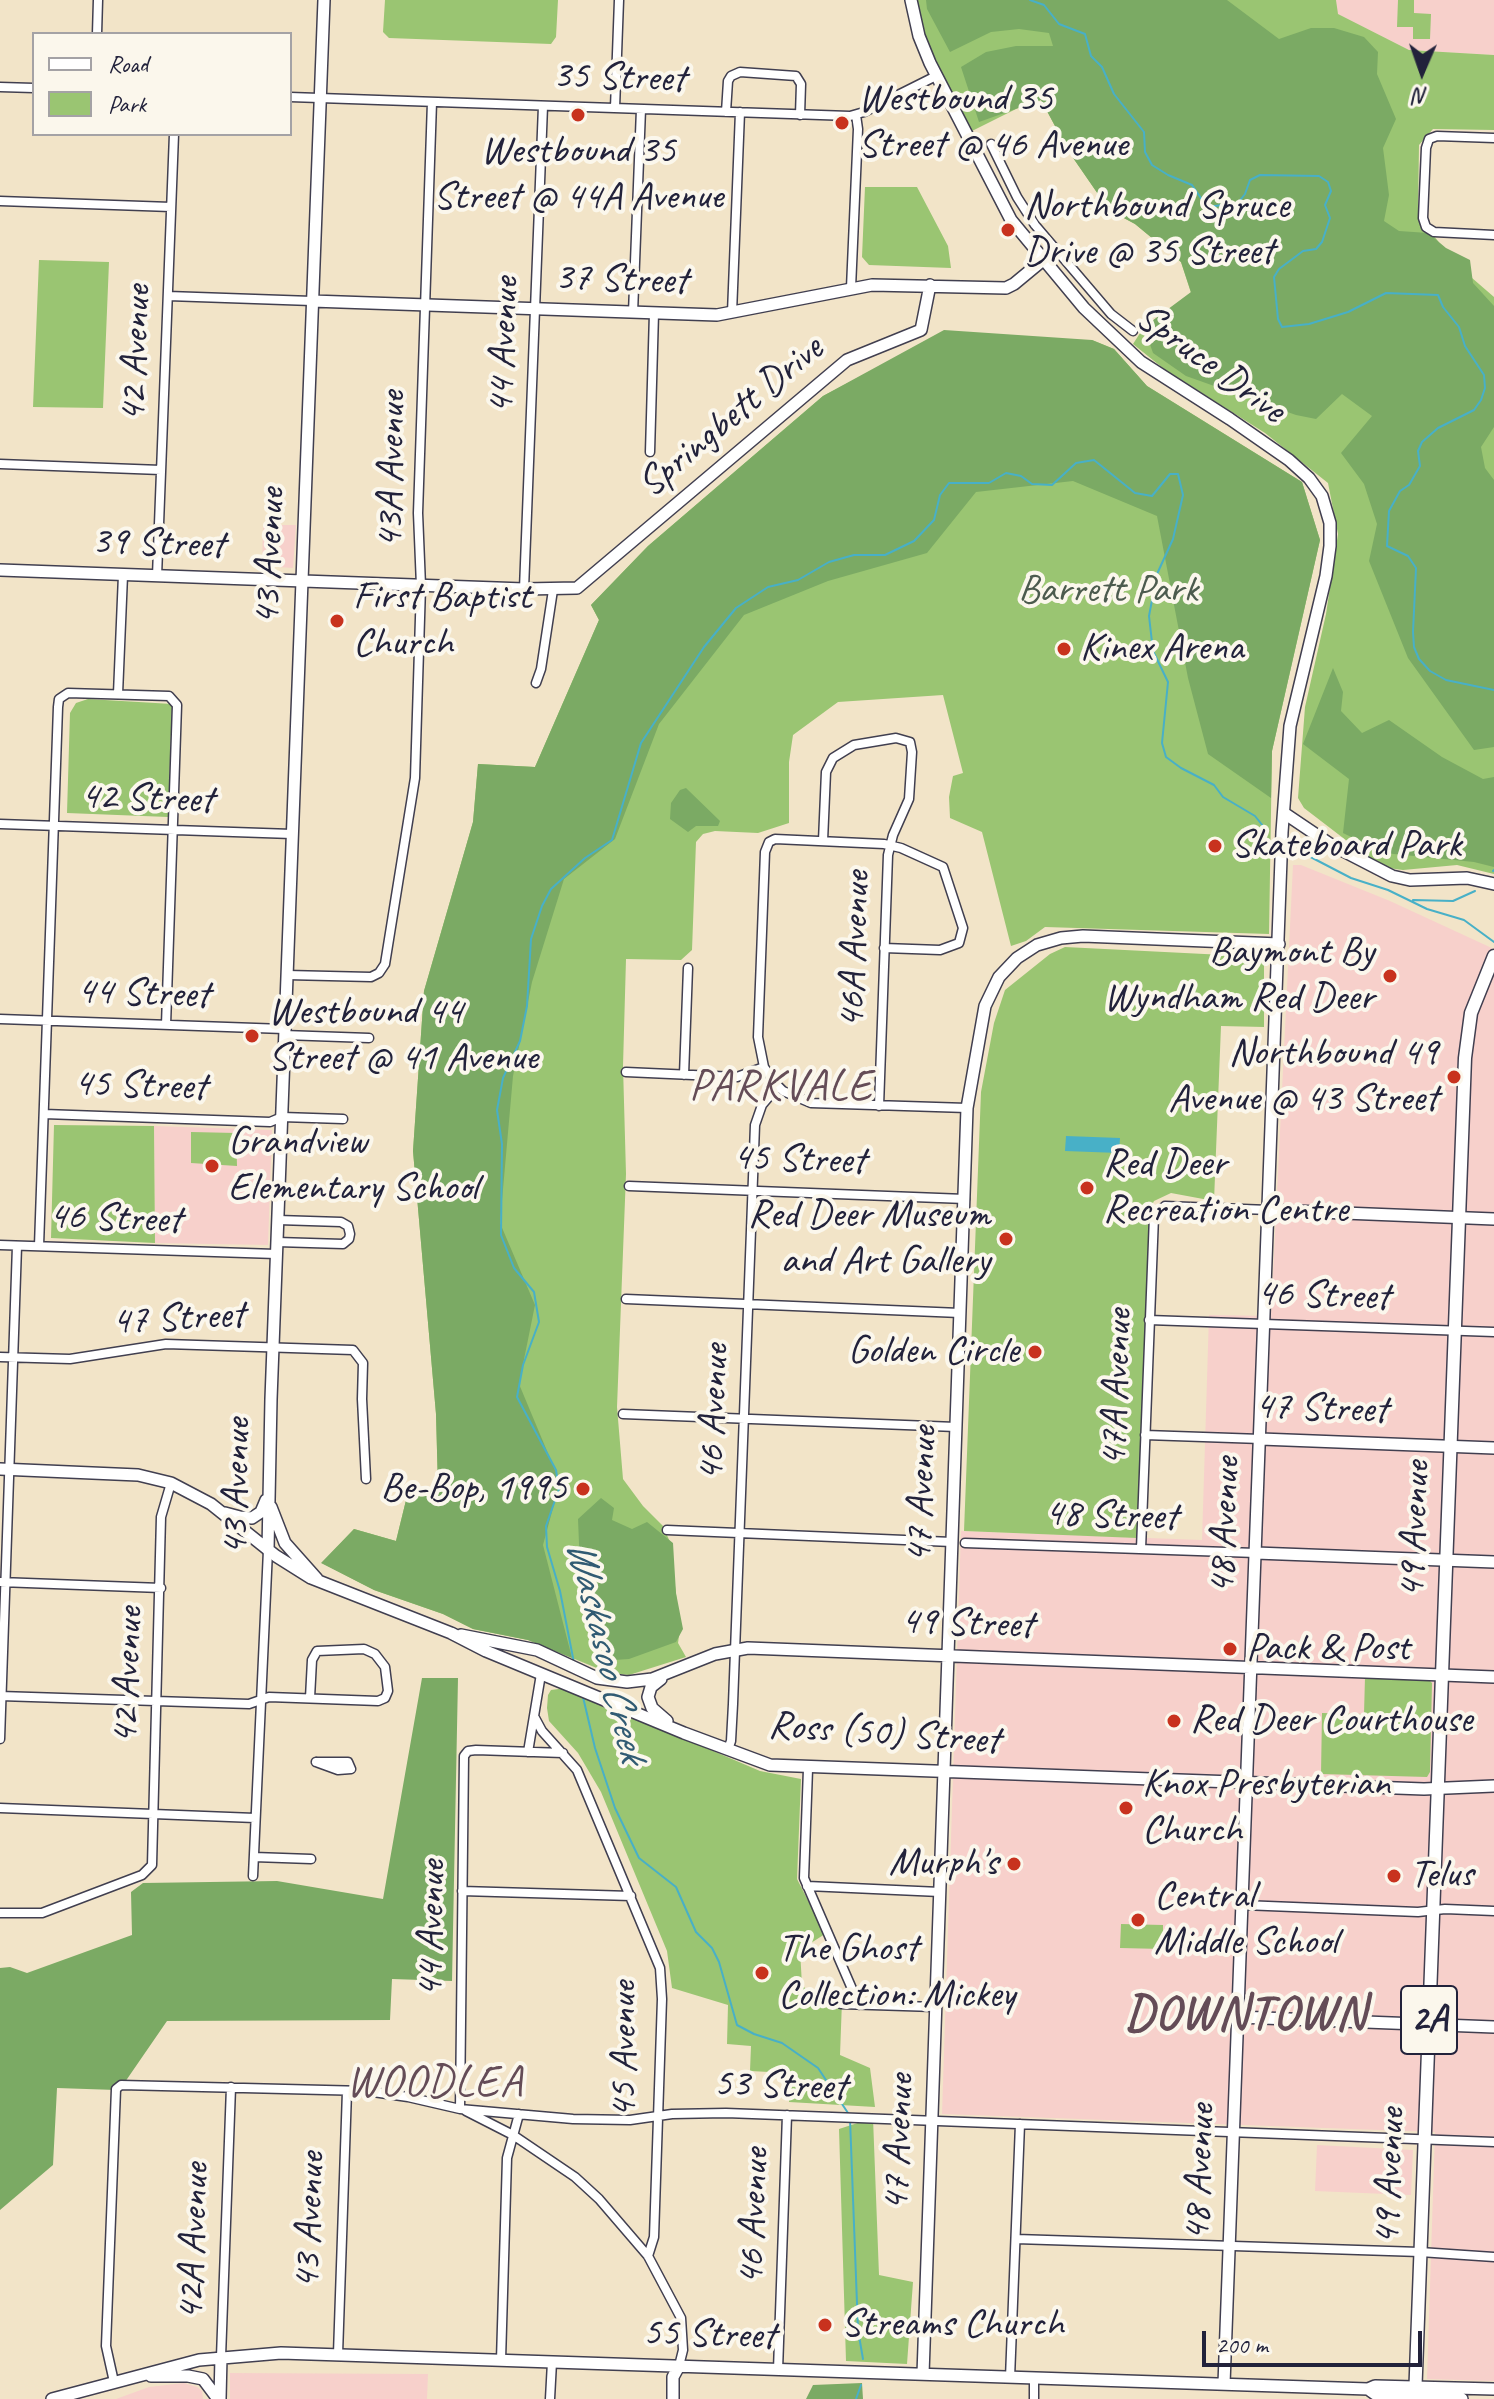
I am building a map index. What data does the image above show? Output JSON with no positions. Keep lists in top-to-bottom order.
{
  "streets": {
    "main road": ["49 Avenue", "2A"],
    "street": [
      "35 Street",
      "37 Street",
      "44 Avenue",
      "42 Avenue",
      "Spruce Drive",
      "Springbett Drive",
      "43A Avenue",
      "39 Street",
      "43 Avenue",
      "42 Street",
      "46A Avenue",
      "44 Street",
      "45 Street",
      "46 Street",
      "47 Street",
      "47A Avenue",
      "46 Avenue",
      "47 Avenue",
      "48 Street",
      "48 Avenue",
      "49 Street",
      "Ross (50) Street",
      "45 Avenue",
      "53 Street",
      "42A Avenue",
      "55 Street"
    ]
  },
  "crossings": [
    ["35 Street", "44 Avenue"],
    ["35 Street", "Spruce Drive"],
    ["35 Street", "43A Avenue"],
    ["35 Street", "43 Avenue"],
    ["37 Street", "44 Avenue"],
    ["37 Street", "42 Avenue"],
    ["37 Street", "Spruce Drive"],
    ["37 Street", "Springbett Drive"],
    ["37 Street", "43A Avenue"],
    ["37 Street", "43 Avenue"],
    ["44 Avenue", "39 Street"],
    ["44 Avenue", "53 Street"],
    ["42 Avenue", "39 Street"],
    ["42 Avenue", "Ross (50) Street"],
    ["Spruce Drive", "48 Avenue"],
    ["Springbett Drive", "39 Street"],
    ["43A Avenue", "39 Street"],
    ["43A Avenue", "43 Avenue"],
    ["39 Street", "43 Avenue"],
    ["43 Avenue", "42 Street"],
    ["43 Avenue", "44 Street"],
    ["43 Avenue", "45 Street"],
    ["43 Avenue", "46 Street"],
    ["43 Avenue", "47 Street"],
    ["43 Avenue", "Ross (50) Street"],
    ["43 Avenue", "53 Street"],
    ["43 Avenue", "55 Street"],
    ["45 Street", "46 Avenue"],
    ["45 Street", "47 Avenue"],
    ["46 Street", "47A Avenue"],
    ["46 Street", "48 Avenue"],
    ["46 Street", "49 Avenue"],
    ["47 Street", "47A Avenue"],
    ["47 Street", "48 Avenue"],
    ["47 Street", "49 Avenue"],
    ["47A Avenue", "48 Street"],
    ["47A Avenue", "48 Avenue"],
    ["46 Avenue", "49 Street"],
    ["46 Avenue", "Ross (50) Street"],
    ["46 Avenue", "53 Street"],
    ["46 Avenue", "55 Street"],
    ["47 Avenue", "48 Avenue"],
    ["47 Avenue", "49 Street"],
    ["47 Avenue", "Ross (50) Street"],
    ["47 Avenue", "53 Street"],
    ["47 Avenue", "55 Street"],
    ["48 Street", "48 Avenue"],
    ["48 Street", "49 Avenue"],
    ["48 Avenue", "49 Street"],
    ["48 Avenue", "Ross (50) Street"],
    ["48 Avenue", "53 Street"],
    ["48 Avenue", "55 Street"],
    ["49 Avenue", "49 Street"],
    ["49 Avenue", "Ross (50) Street"],
    ["49 Avenue", "53 Street"],
    ["49 Avenue", "55 Street"],
    ["49 Street", "Ross (50) Street"],
    ["45 Avenue", "53 Street"],
    ["53 Street", "42A Avenue"],
    ["53 Street", "55 Street"],
    ["42A Avenue", "55 Street"]
  ],
  "districts": ["PARKVALE", "DOWNTOWN", "WOODLEA"],
  "water": ["Waskasoo Creek"],
  "parks": ["Barrett Park"],
  "places": [
    "Westbound 35 Street @ 44A Avenue",
    "Westbound 35 Street @ 46 Avenue",
    "Northbound Spruce Drive @ 35 Street",
    "First Baptist Church",
    "Kinex Arena",
    "Skateboard Park",
    "Baymont By Wyndham Red Deer",
    "Westbound 44 Street @ 41 Avenue",
    "Northbound 49 Avenue @ 43 Street",
    "Grandview Elementary School",
    "Red Deer Recreation Centre",
    "Red Deer Museum and Art Gallery",
    "Golden Circle",
    "Be-Bop, 1995",
    "Pack & Post",
    "Red Deer Courthouse",
    "Knox Presbyterian Church",
    "Murph's",
    "Telus",
    "Central Middle School",
    "The Ghost Collection: Mickey",
    "Streams Church"
  ],
  "legend": ["Road", "Park"],
  "scale_bar": "200 m",
  "north": "bottom"
}
